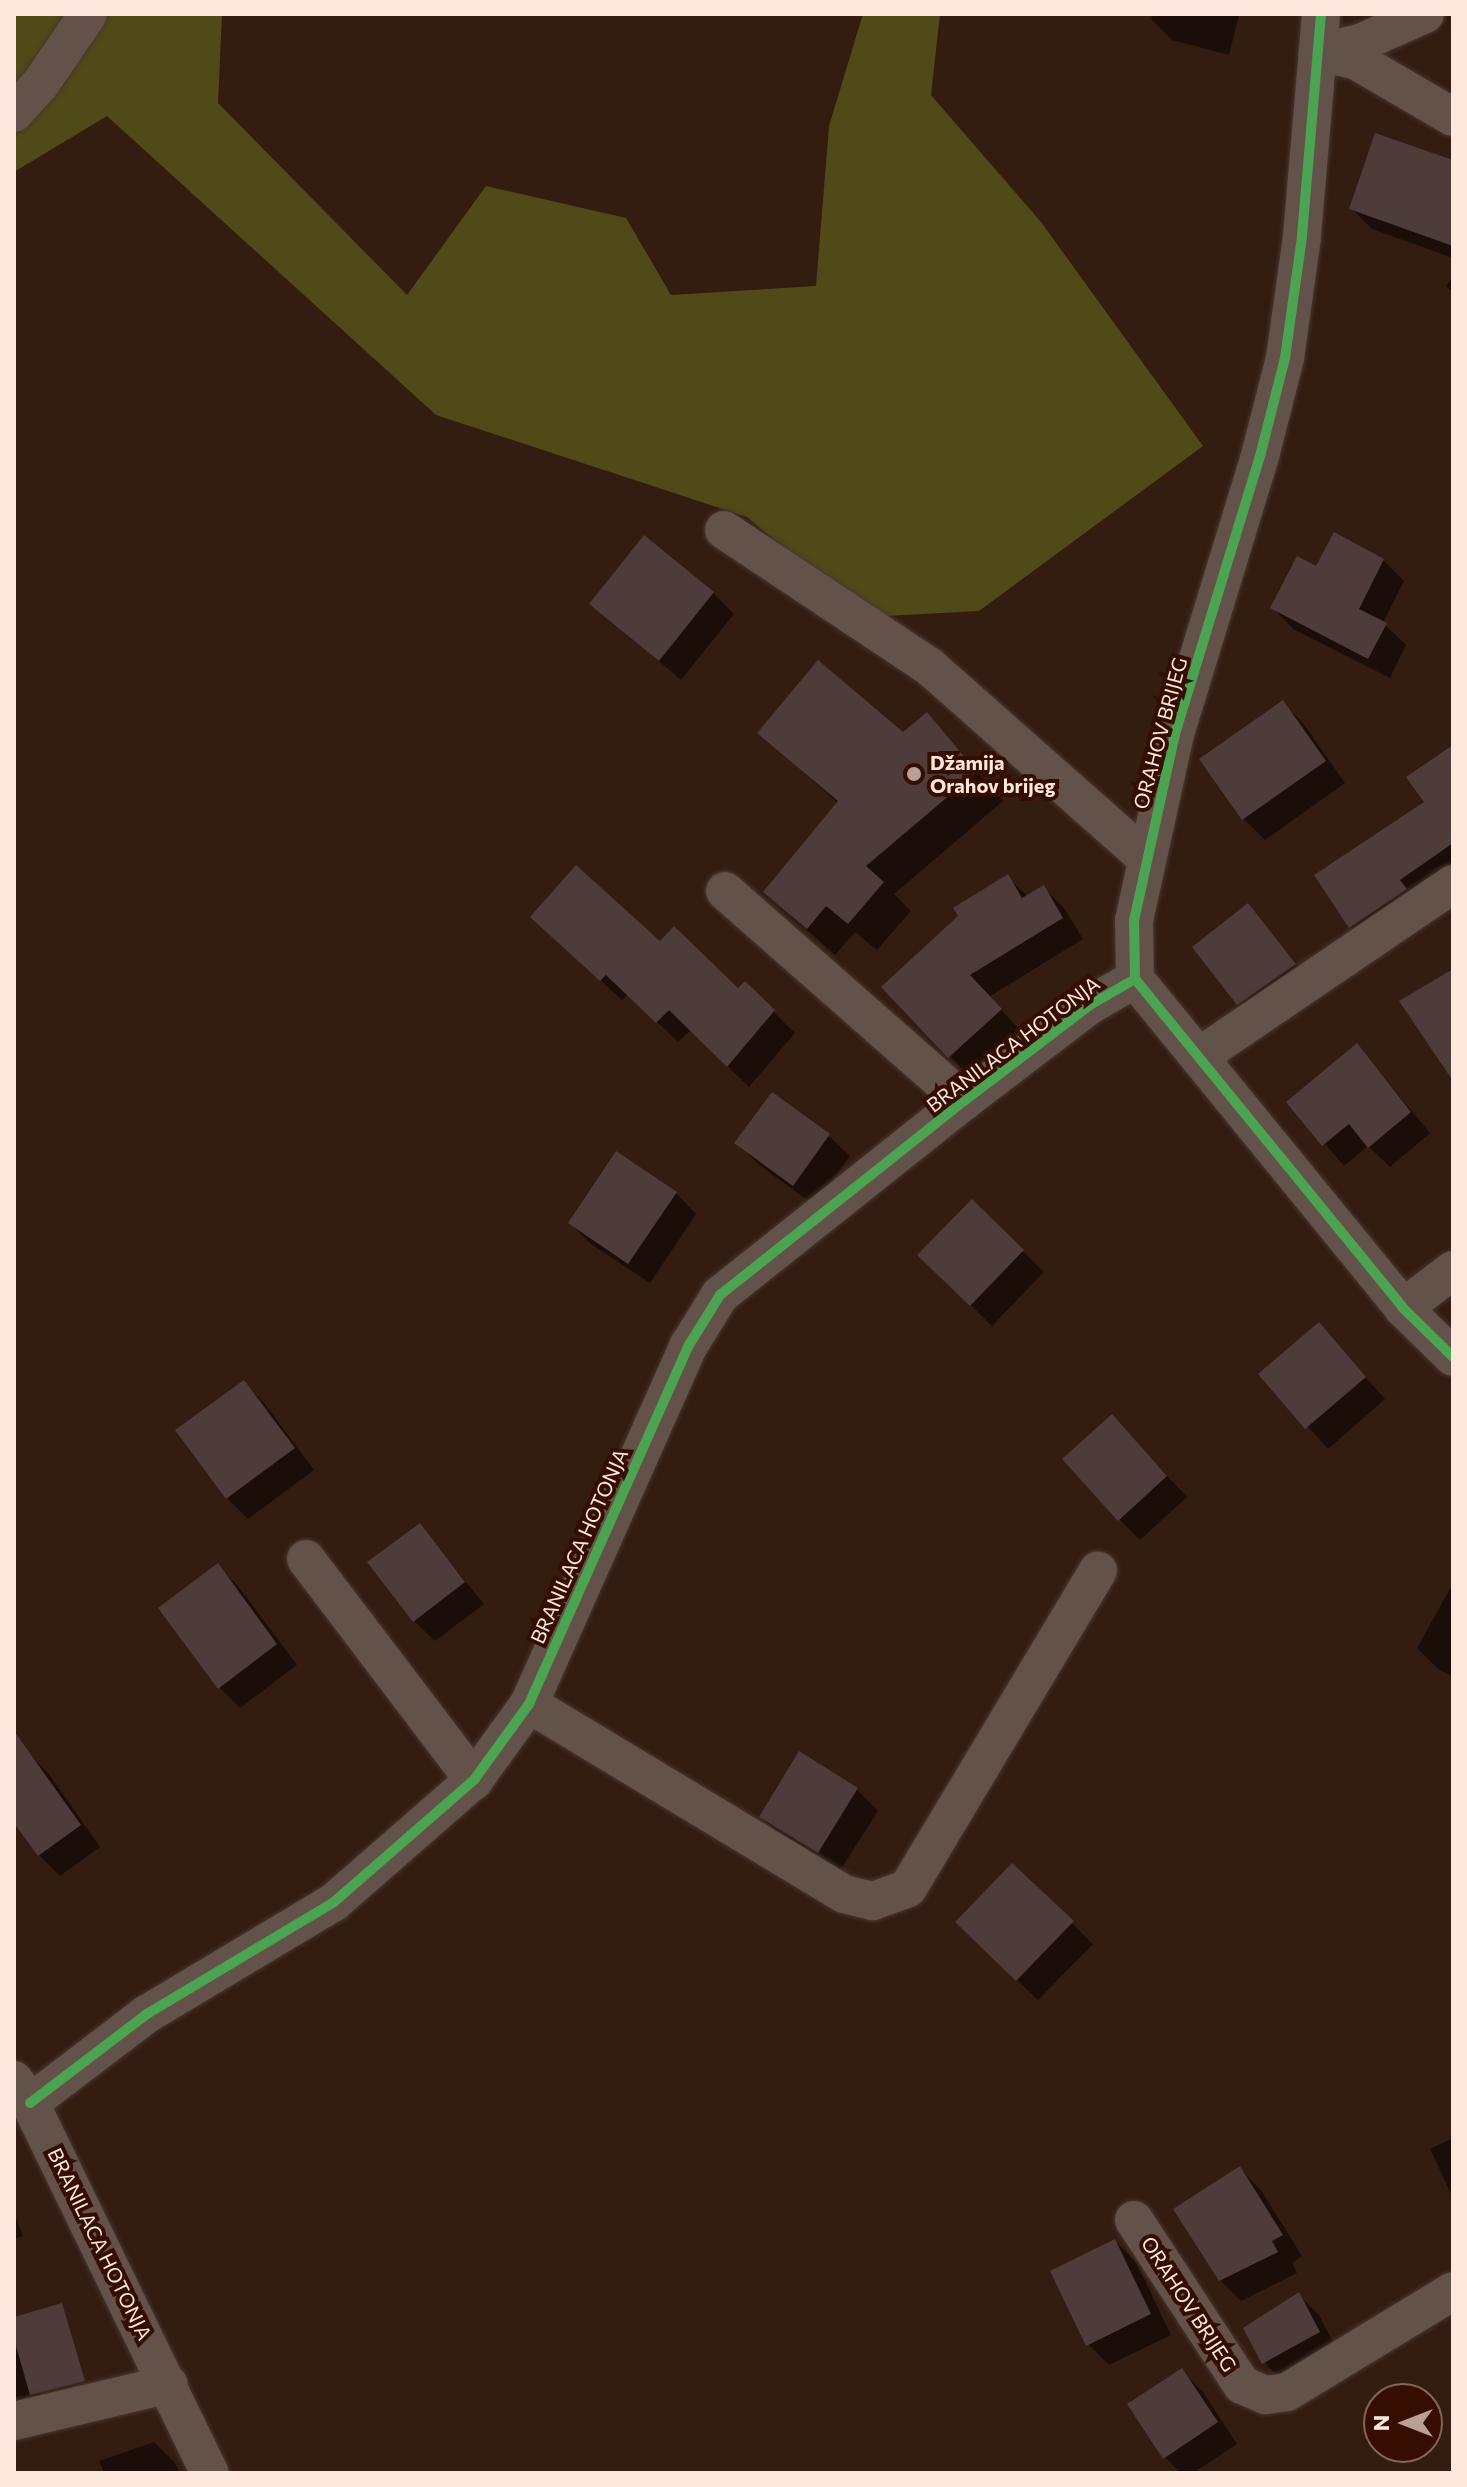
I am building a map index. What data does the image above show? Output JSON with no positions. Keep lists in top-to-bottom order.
{
  "streets": {
    "street": ["ORAHOV BRIJEG", "BRANILACA HOTONJA"]
  },
  "crossings": [
    ["ORAHOV BRIJEG", "BRANILACA HOTONJA"]
  ],
  "places": ["Džamija Orahov brijeg"],
  "north": "left"
}
